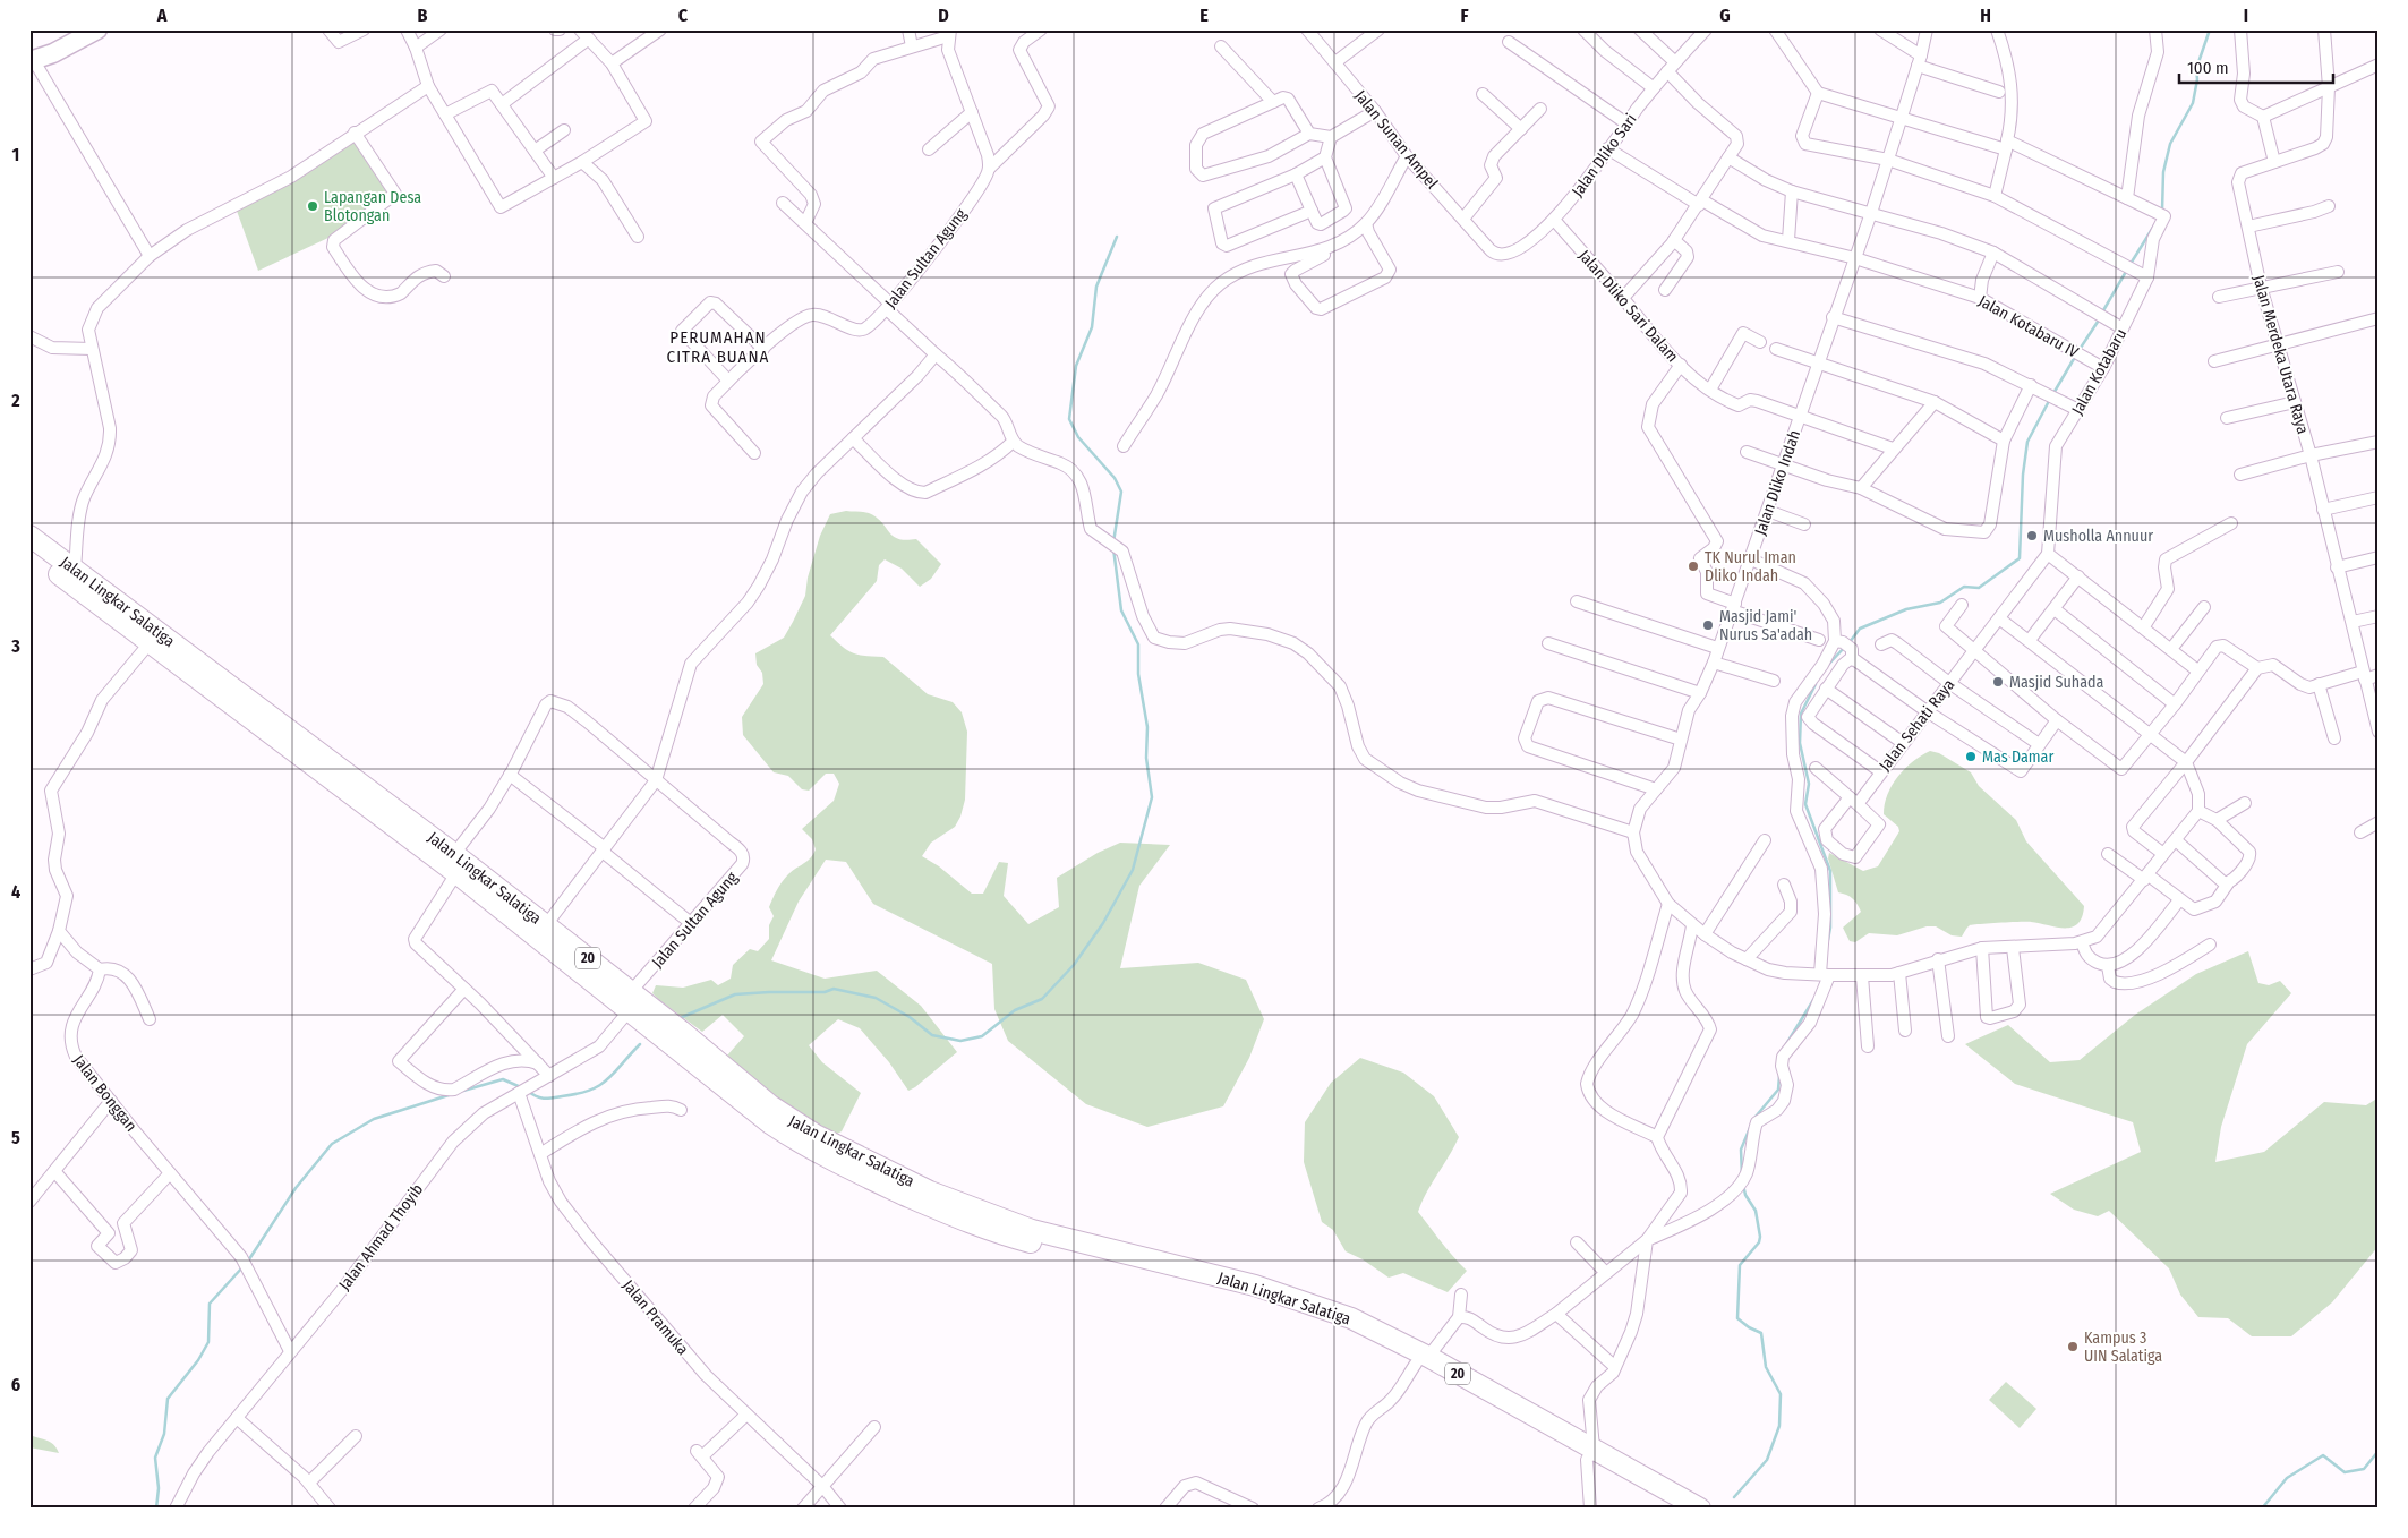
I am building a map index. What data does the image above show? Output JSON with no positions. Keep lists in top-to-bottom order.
{
  "streets": {
    "highway": ["Jalan Lingkar Salatiga", "20"],
    "street": [
      "Jalan Sunan Ampel",
      "Jalan Dliko Sari",
      "Jalan Sultan Agung",
      "Jalan Dliko Sari Dalam",
      "Jalan Kotabaru IV",
      "Jalan Merdeka Utara Raya",
      "Jalan Kotabaru",
      "Jalan Dliko Indah",
      "Jalan Sehati Raya",
      "Jalan Bonggan",
      "Jalan Ahmad Thoyib",
      "Jalan Pramuka"
    ]
  },
  "crossings": [
    ["Jalan Sunan Ampel", "Jalan Dliko Sari"],
    ["Jalan Dliko Sari", "Jalan Dliko Sari Dalam"],
    ["Jalan Dliko Sari", "Jalan Kotabaru IV"],
    ["Jalan Sultan Agung", "Jalan Lingkar Salatiga"],
    ["Jalan Sultan Agung", "Jalan Ahmad Thoyib"],
    ["Jalan Dliko Sari Dalam", "Jalan Dliko Indah"],
    ["Jalan Kotabaru IV", "Jalan Kotabaru"],
    ["Jalan Kotabaru IV", "Jalan Dliko Indah"],
    ["Jalan Kotabaru", "Jalan Dliko Indah"],
    ["Jalan Kotabaru", "Jalan Sehati Raya"],
    ["Jalan Lingkar Salatiga", "Jalan Ahmad Thoyib"],
    ["Jalan Bonggan", "Jalan Ahmad Thoyib"],
    ["Jalan Ahmad Thoyib", "Jalan Pramuka"]
  ],
  "districts": ["PERUMAHAN CITRA BUANA"],
  "places": [
    "Lapangan Desa Blotongan",
    "Musholla Annuur",
    "TK Nurul Iman Dliko Indah",
    "Masjid Jami' Nurus Sa'adah",
    "Masjid Suhada",
    "Mas Damar",
    "Kampus 3 UIN Salatiga"
  ],
  "scale_bar": "100 m",
  "grid": {
    "columns": [
      "A",
      "B",
      "C",
      "D",
      "E",
      "F",
      "G",
      "H",
      "I"
    ],
    "rows": [
      "1",
      "2",
      "3",
      "4",
      "5",
      "6"
    ]
  }
}
